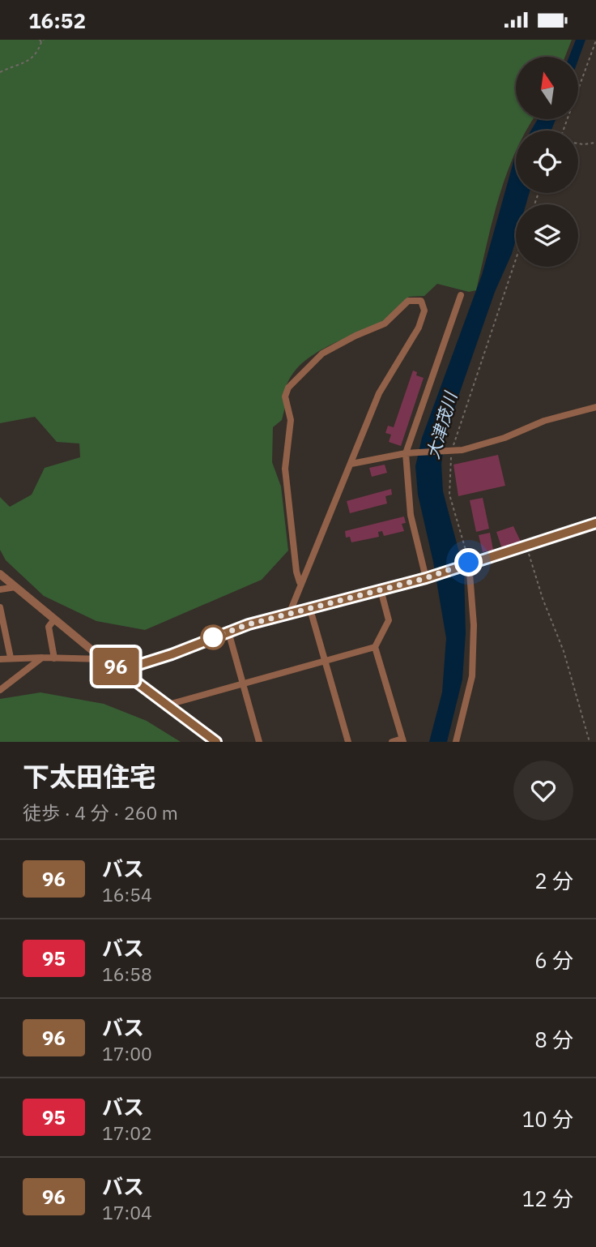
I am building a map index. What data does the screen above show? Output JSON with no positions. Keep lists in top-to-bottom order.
{
  "water": ["大津茂川"],
  "lines": ["bus line 96"],
  "north": "top",
  "page": {
    "status": "16:52",
    "on_map": "96",
    "heading": ["下太田住宅", "徒歩 · 4 分 · 260 m"],
    "list": [
      {
        "mark": "96",
        "name": "バス",
        "note": "16:54",
        "value": "2 分"
      },
      {
        "mark": "95",
        "name": "バス",
        "note": "16:58",
        "value": "6 分"
      },
      {
        "mark": "96",
        "name": "バス",
        "note": "17:00",
        "value": "8 分"
      },
      {
        "mark": "95",
        "name": "バス",
        "note": "17:02",
        "value": "10 分"
      },
      {
        "mark": "96",
        "name": "バス",
        "note": "17:04",
        "value": "12 分"
      }
    ]
  }
}
